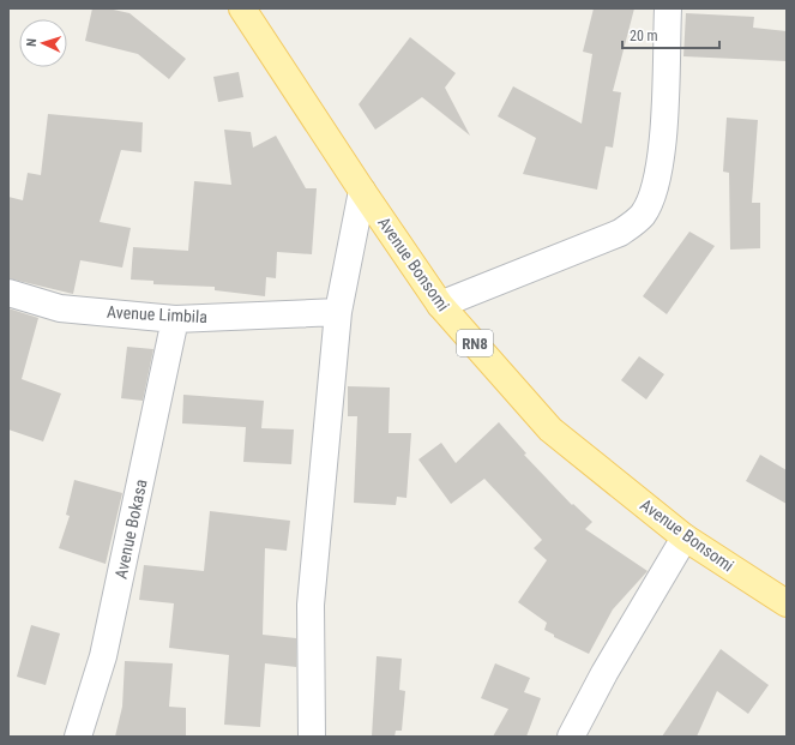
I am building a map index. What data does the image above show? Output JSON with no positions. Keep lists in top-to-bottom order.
{
  "streets": {
    "main road": ["Avenue Bonsomi", "RN8"],
    "street": ["Avenue Limbila", "Avenue Bokasa"]
  },
  "crossings": [
    ["Avenue Limbila", "Avenue Bokasa"]
  ],
  "scale_bar": "20 m",
  "north": "left"
}
